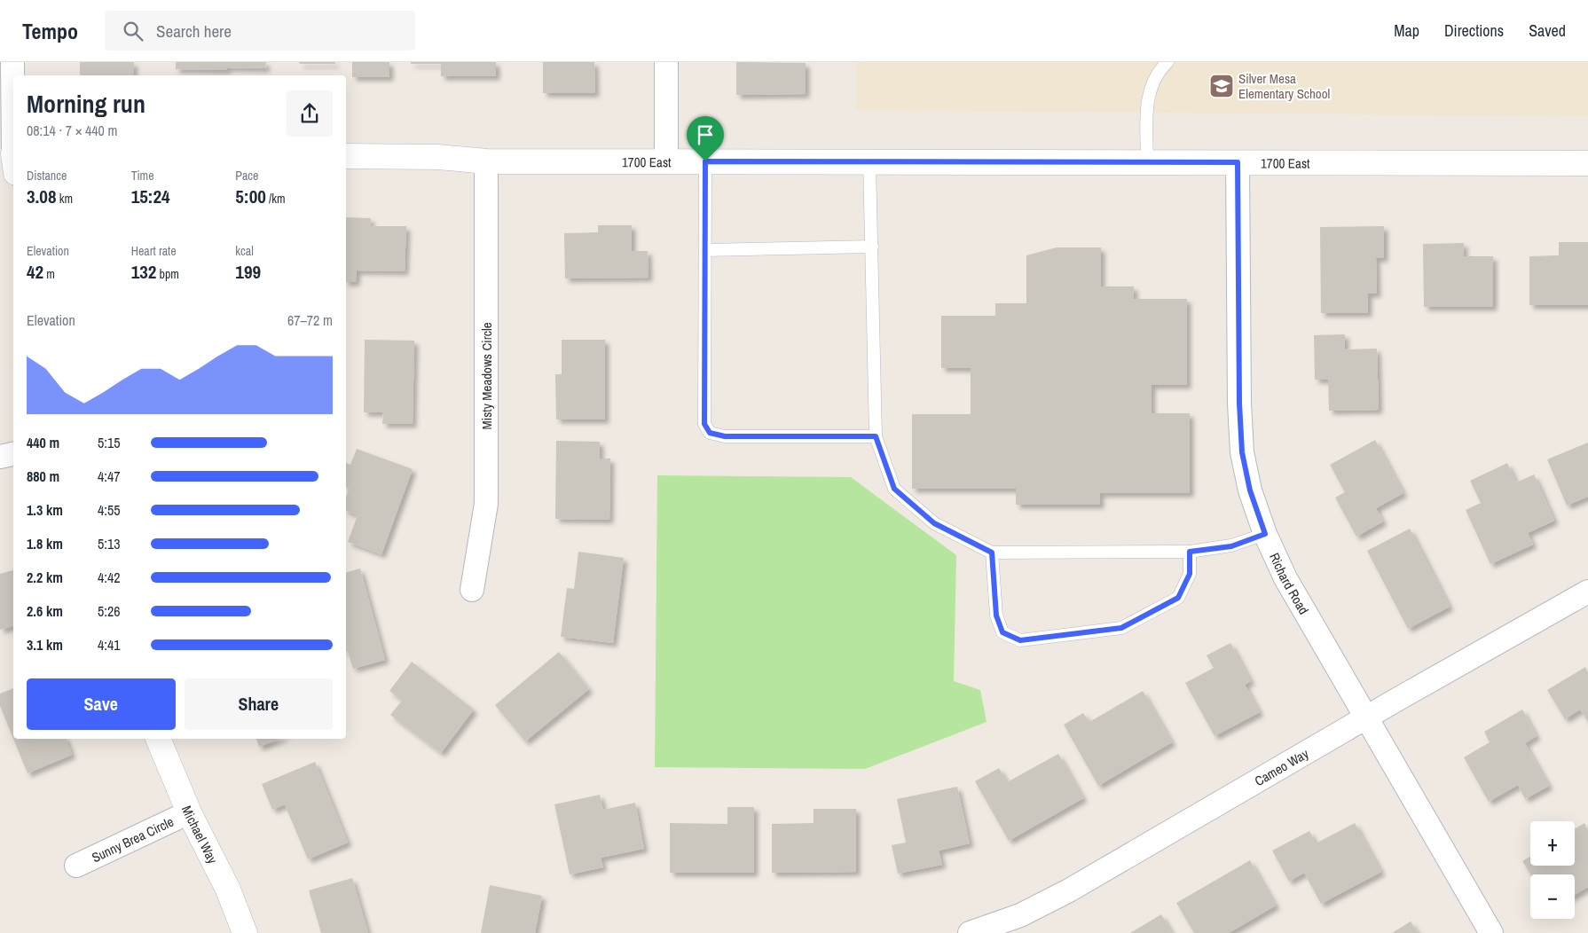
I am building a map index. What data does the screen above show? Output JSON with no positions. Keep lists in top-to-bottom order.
{
  "streets": {
    "street": [
      "1700 East",
      "Misty Meadows Circle",
      "Richard Road",
      "Cameo Way",
      "Michael Way",
      "Sunny Brea Circle"
    ]
  },
  "crossings": [
    ["1700 East", "Misty Meadows Circle"],
    ["1700 East", "Richard Road"],
    ["Richard Road", "Cameo Way"],
    ["Michael Way", "Sunny Brea Circle"]
  ],
  "places": {
    "school or university": ["Silver Mesa Elementary School"]
  },
  "page": {
    "header": "Tempo",
    "search": "Search here",
    "nav": ["Map", "Directions", "Saved"],
    "heading": ["Morning run", "08:14 · 7 × 440 m"],
    "stats": [
      ["Distance", "3.08 km"],
      ["Time", "15:24"],
      ["Pace", "5:00 /km"],
      ["Elevation", "42 m"],
      ["Heart rate", "132 bpm"],
      ["kcal", "199"]
    ],
    "chart": ["Elevation", "67–72 m"],
    "list": [
      {
        "name": "440 m",
        "note": "5:15"
      },
      {
        "name": "880 m",
        "note": "4:47"
      },
      {
        "name": "1.3 km",
        "note": "4:55"
      },
      {
        "name": "1.8 km",
        "note": "5:13"
      },
      {
        "name": "2.2 km",
        "note": "4:42"
      },
      {
        "name": "2.6 km",
        "note": "5:26"
      },
      {
        "name": "3.1 km",
        "note": "4:41"
      }
    ],
    "buttons": ["Save", "Share"],
    "map_buttons": ["+", "−"]
  }
}
